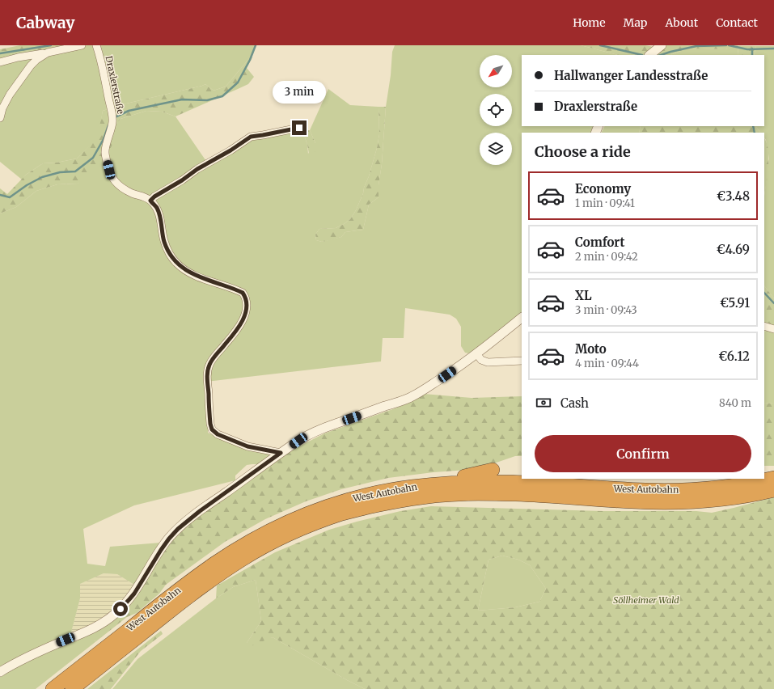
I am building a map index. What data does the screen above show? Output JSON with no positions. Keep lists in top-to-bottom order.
{
  "streets": {
    "highway": ["West Autobahn"],
    "street": ["Draxlerstraße"]
  },
  "parks": ["Söllheimer Wald"],
  "north": "bottom left",
  "page": {
    "header": "Cabway",
    "nav": [
      "Home",
      "Map",
      "About",
      "Contact"
    ],
    "banner": ["Hallwanger Landesstraße", "Draxlerstraße"],
    "bubble": "3 min",
    "heading": "Choose a ride",
    "list": [
      {
        "name": "Economy",
        "note": "1 min · 09:41",
        "value": "€3.48"
      },
      {
        "name": "Comfort",
        "note": "2 min · 09:42",
        "value": "€4.69"
      },
      {
        "name": "XL",
        "note": "3 min · 09:43",
        "value": "€5.91"
      },
      {
        "name": "Moto",
        "note": "4 min · 09:44",
        "value": "€6.12"
      }
    ],
    "pay": ["Cash", "840 m"],
    "buttons": "Confirm"
  }
}
